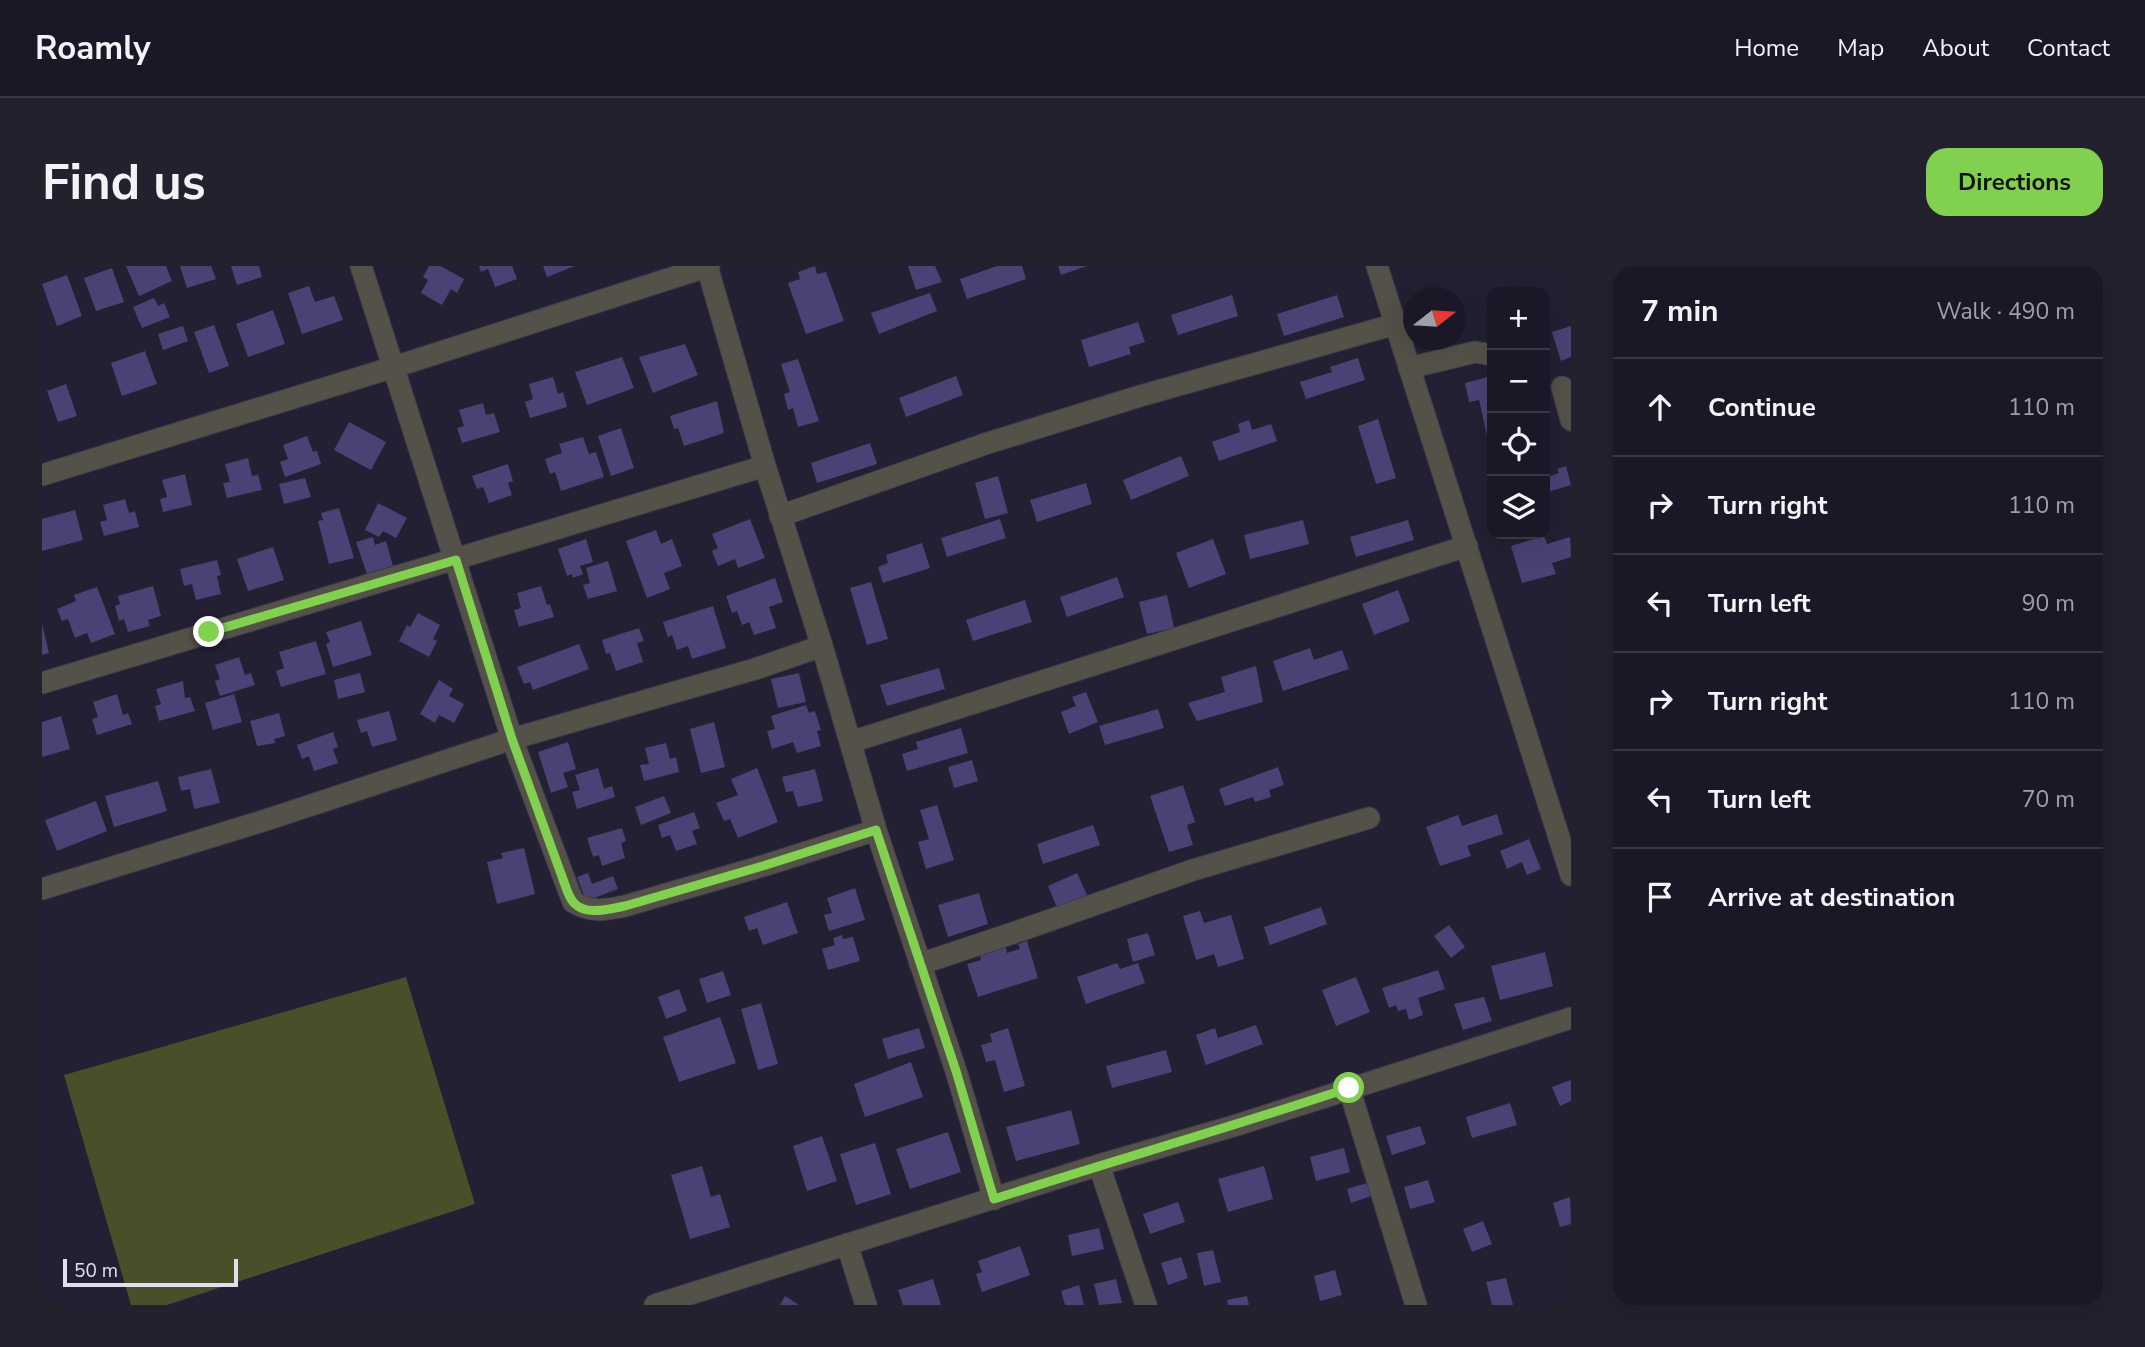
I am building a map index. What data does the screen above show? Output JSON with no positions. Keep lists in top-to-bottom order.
{
  "scale_bar": "50 m",
  "north": "right",
  "page": {
    "header": "Roamly",
    "nav": [
      "Home",
      "Map",
      "About",
      "Contact"
    ],
    "buttons": "Directions",
    "title": "Find us",
    "heading": ["7 min", "Walk · 490 m"],
    "map_buttons": ["+", "−"],
    "list": [
      ["Continue", "110 m"],
      ["Turn right", "110 m"],
      ["Turn left", "90 m"],
      ["Turn right", "110 m"],
      ["Turn left", "70 m"],
      "Arrive at destination"
    ],
    "scale": "50 m"
  }
}
